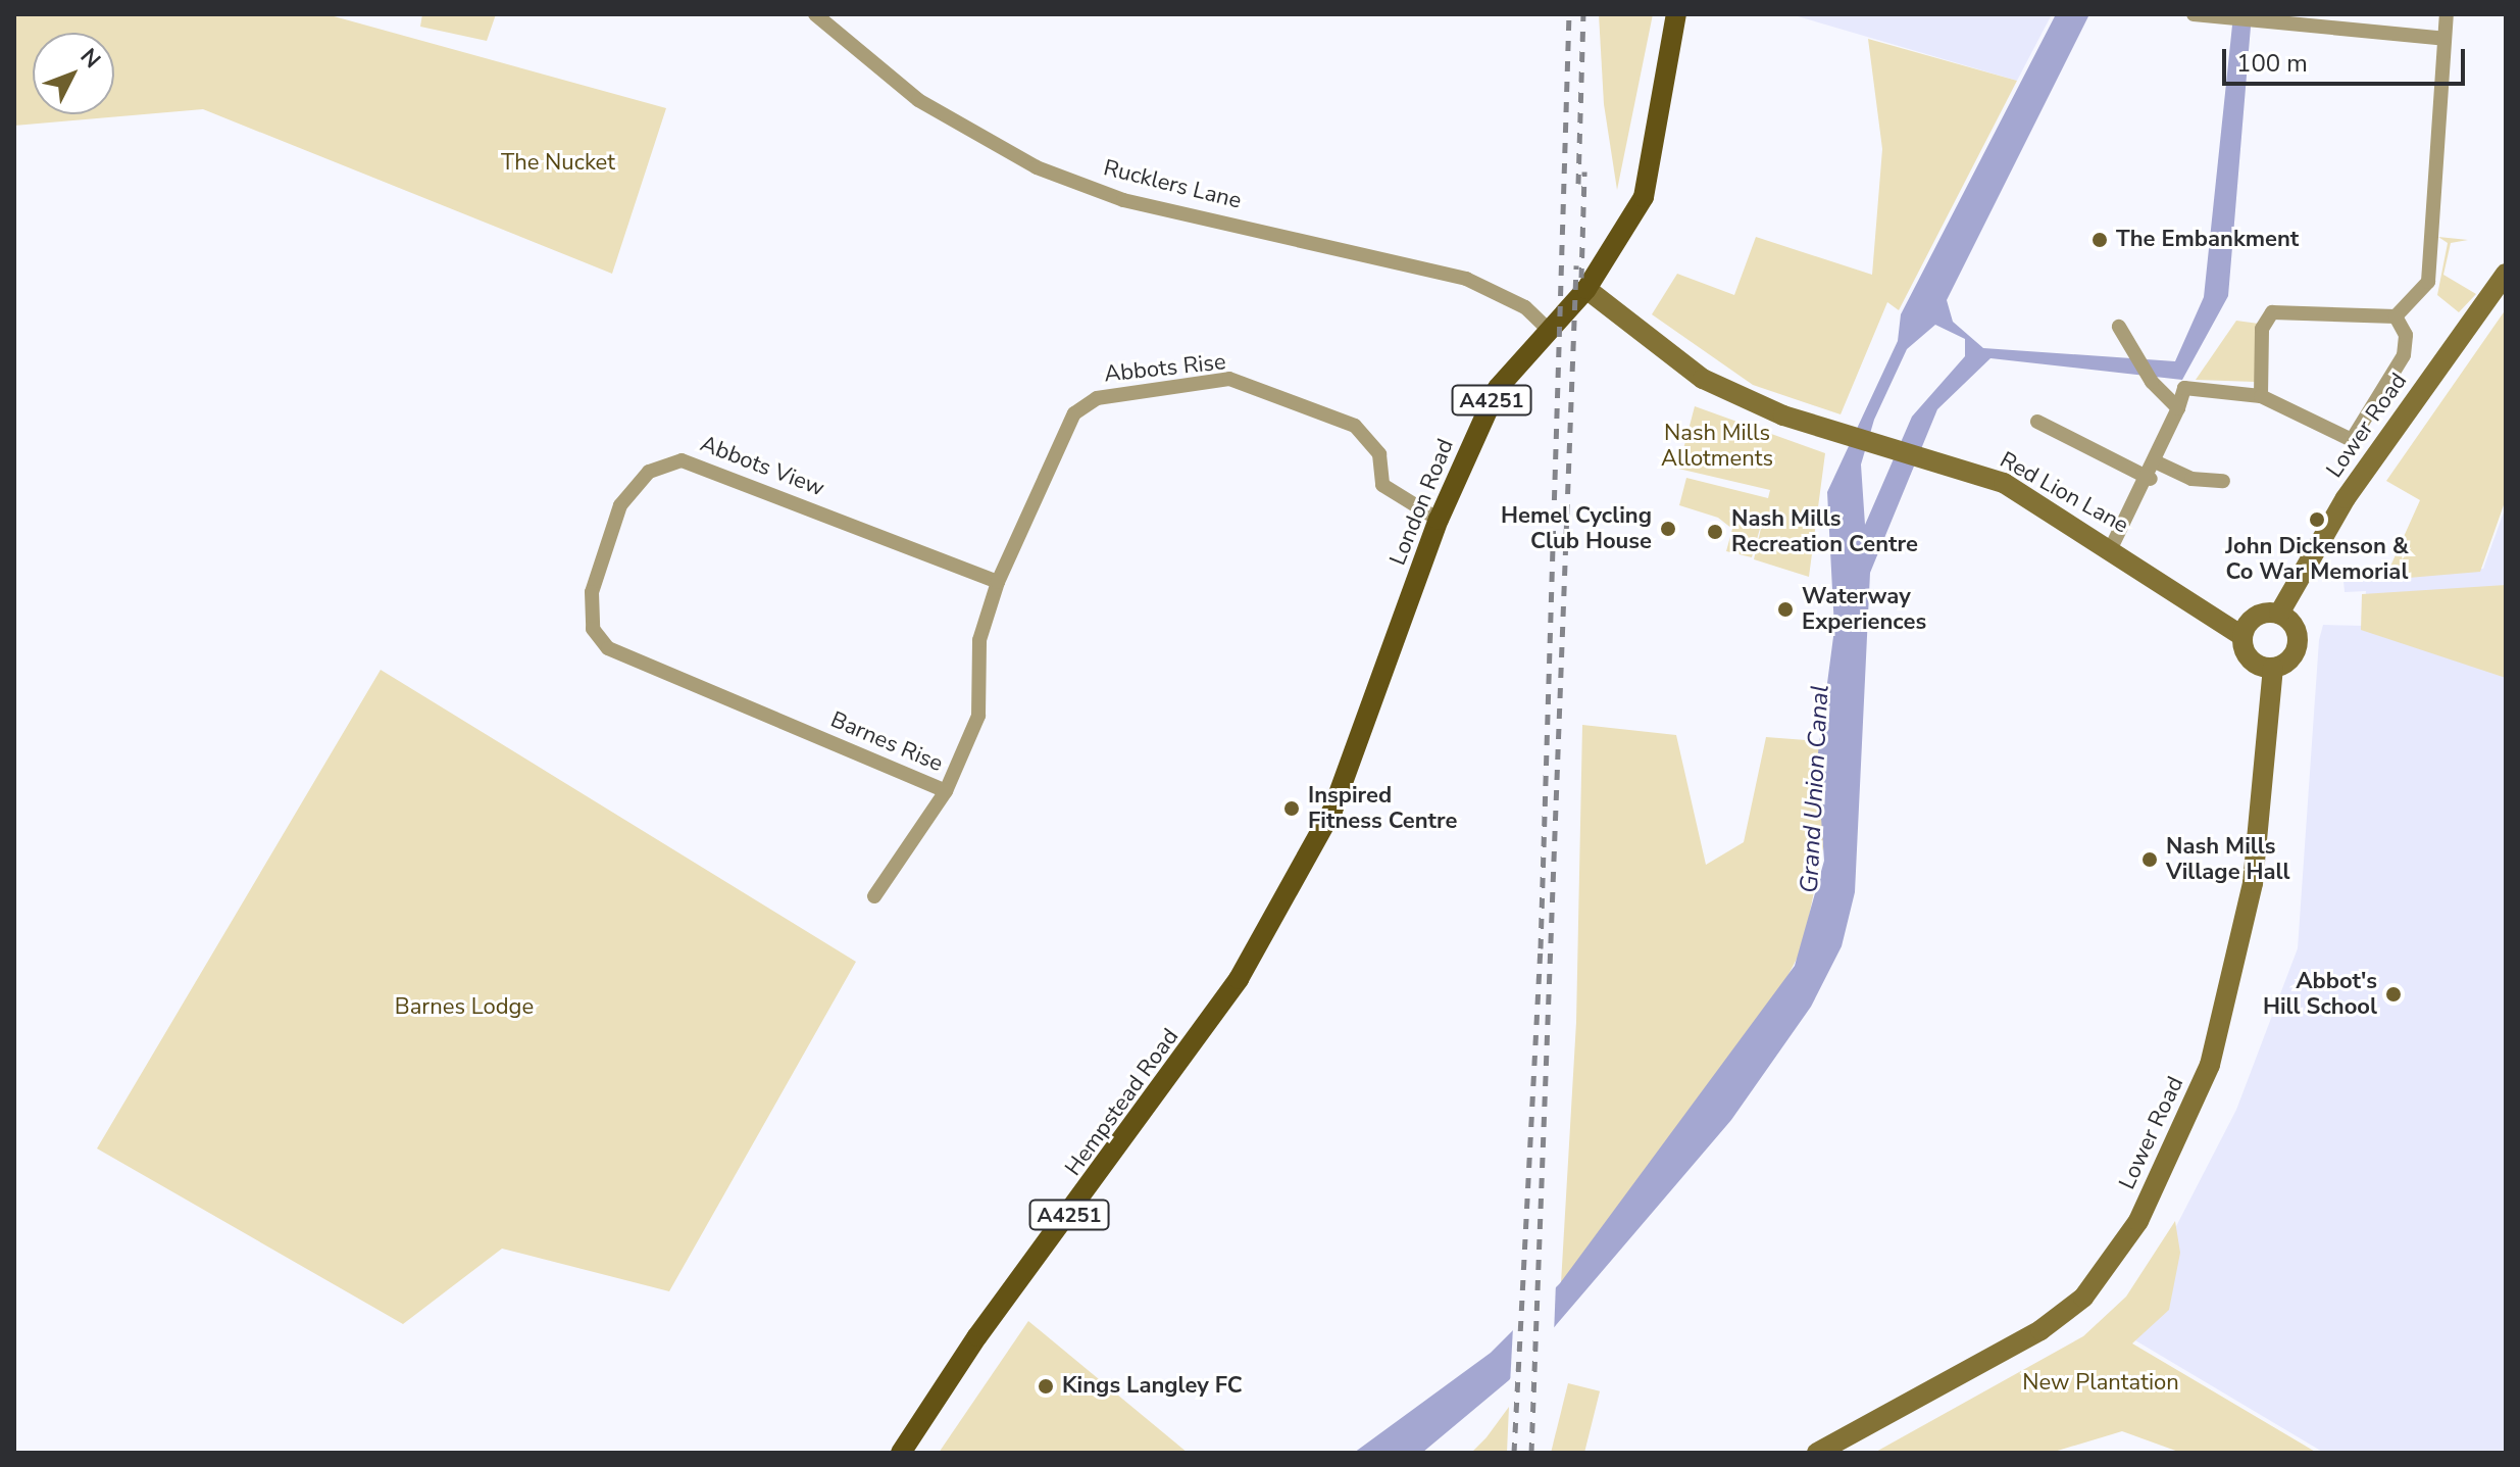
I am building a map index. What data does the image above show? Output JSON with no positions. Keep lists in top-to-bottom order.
{
  "streets": {
    "main road": ["A4251", "London Road", "Hempstead Road"],
    "street": [
      "Rucklers Lane",
      "Abbots Rise",
      "Lower Road",
      "Abbots View",
      "Red Lion Lane",
      "Barnes Rise"
    ]
  },
  "crossings": [
    ["Rucklers Lane", "London Road"],
    ["Abbots Rise", "Abbots View"],
    ["Abbots Rise", "London Road"],
    ["Abbots Rise", "Barnes Rise"],
    ["Lower Road", "Red Lion Lane"],
    ["Abbots View", "Barnes Rise"],
    ["Red Lion Lane", "London Road"],
    ["London Road", "Hempstead Road"]
  ],
  "water": ["Grand Union Canal"],
  "parks": [
    "The Nucket",
    "Nash Mills Allotments",
    "Barnes Lodge",
    "New Plantation"
  ],
  "places": [
    "The Embankment",
    "John Dickenson & Co War Memorial",
    "Hemel Cycling Club House",
    "Nash Mills Recreation Centre",
    "Waterway Experiences",
    "Inspired Fitness Centre",
    "Nash Mills Village Hall",
    "Abbot's Hill School",
    "Kings Langley FC"
  ],
  "scale_bar": "100 m",
  "north": "top right"
}
